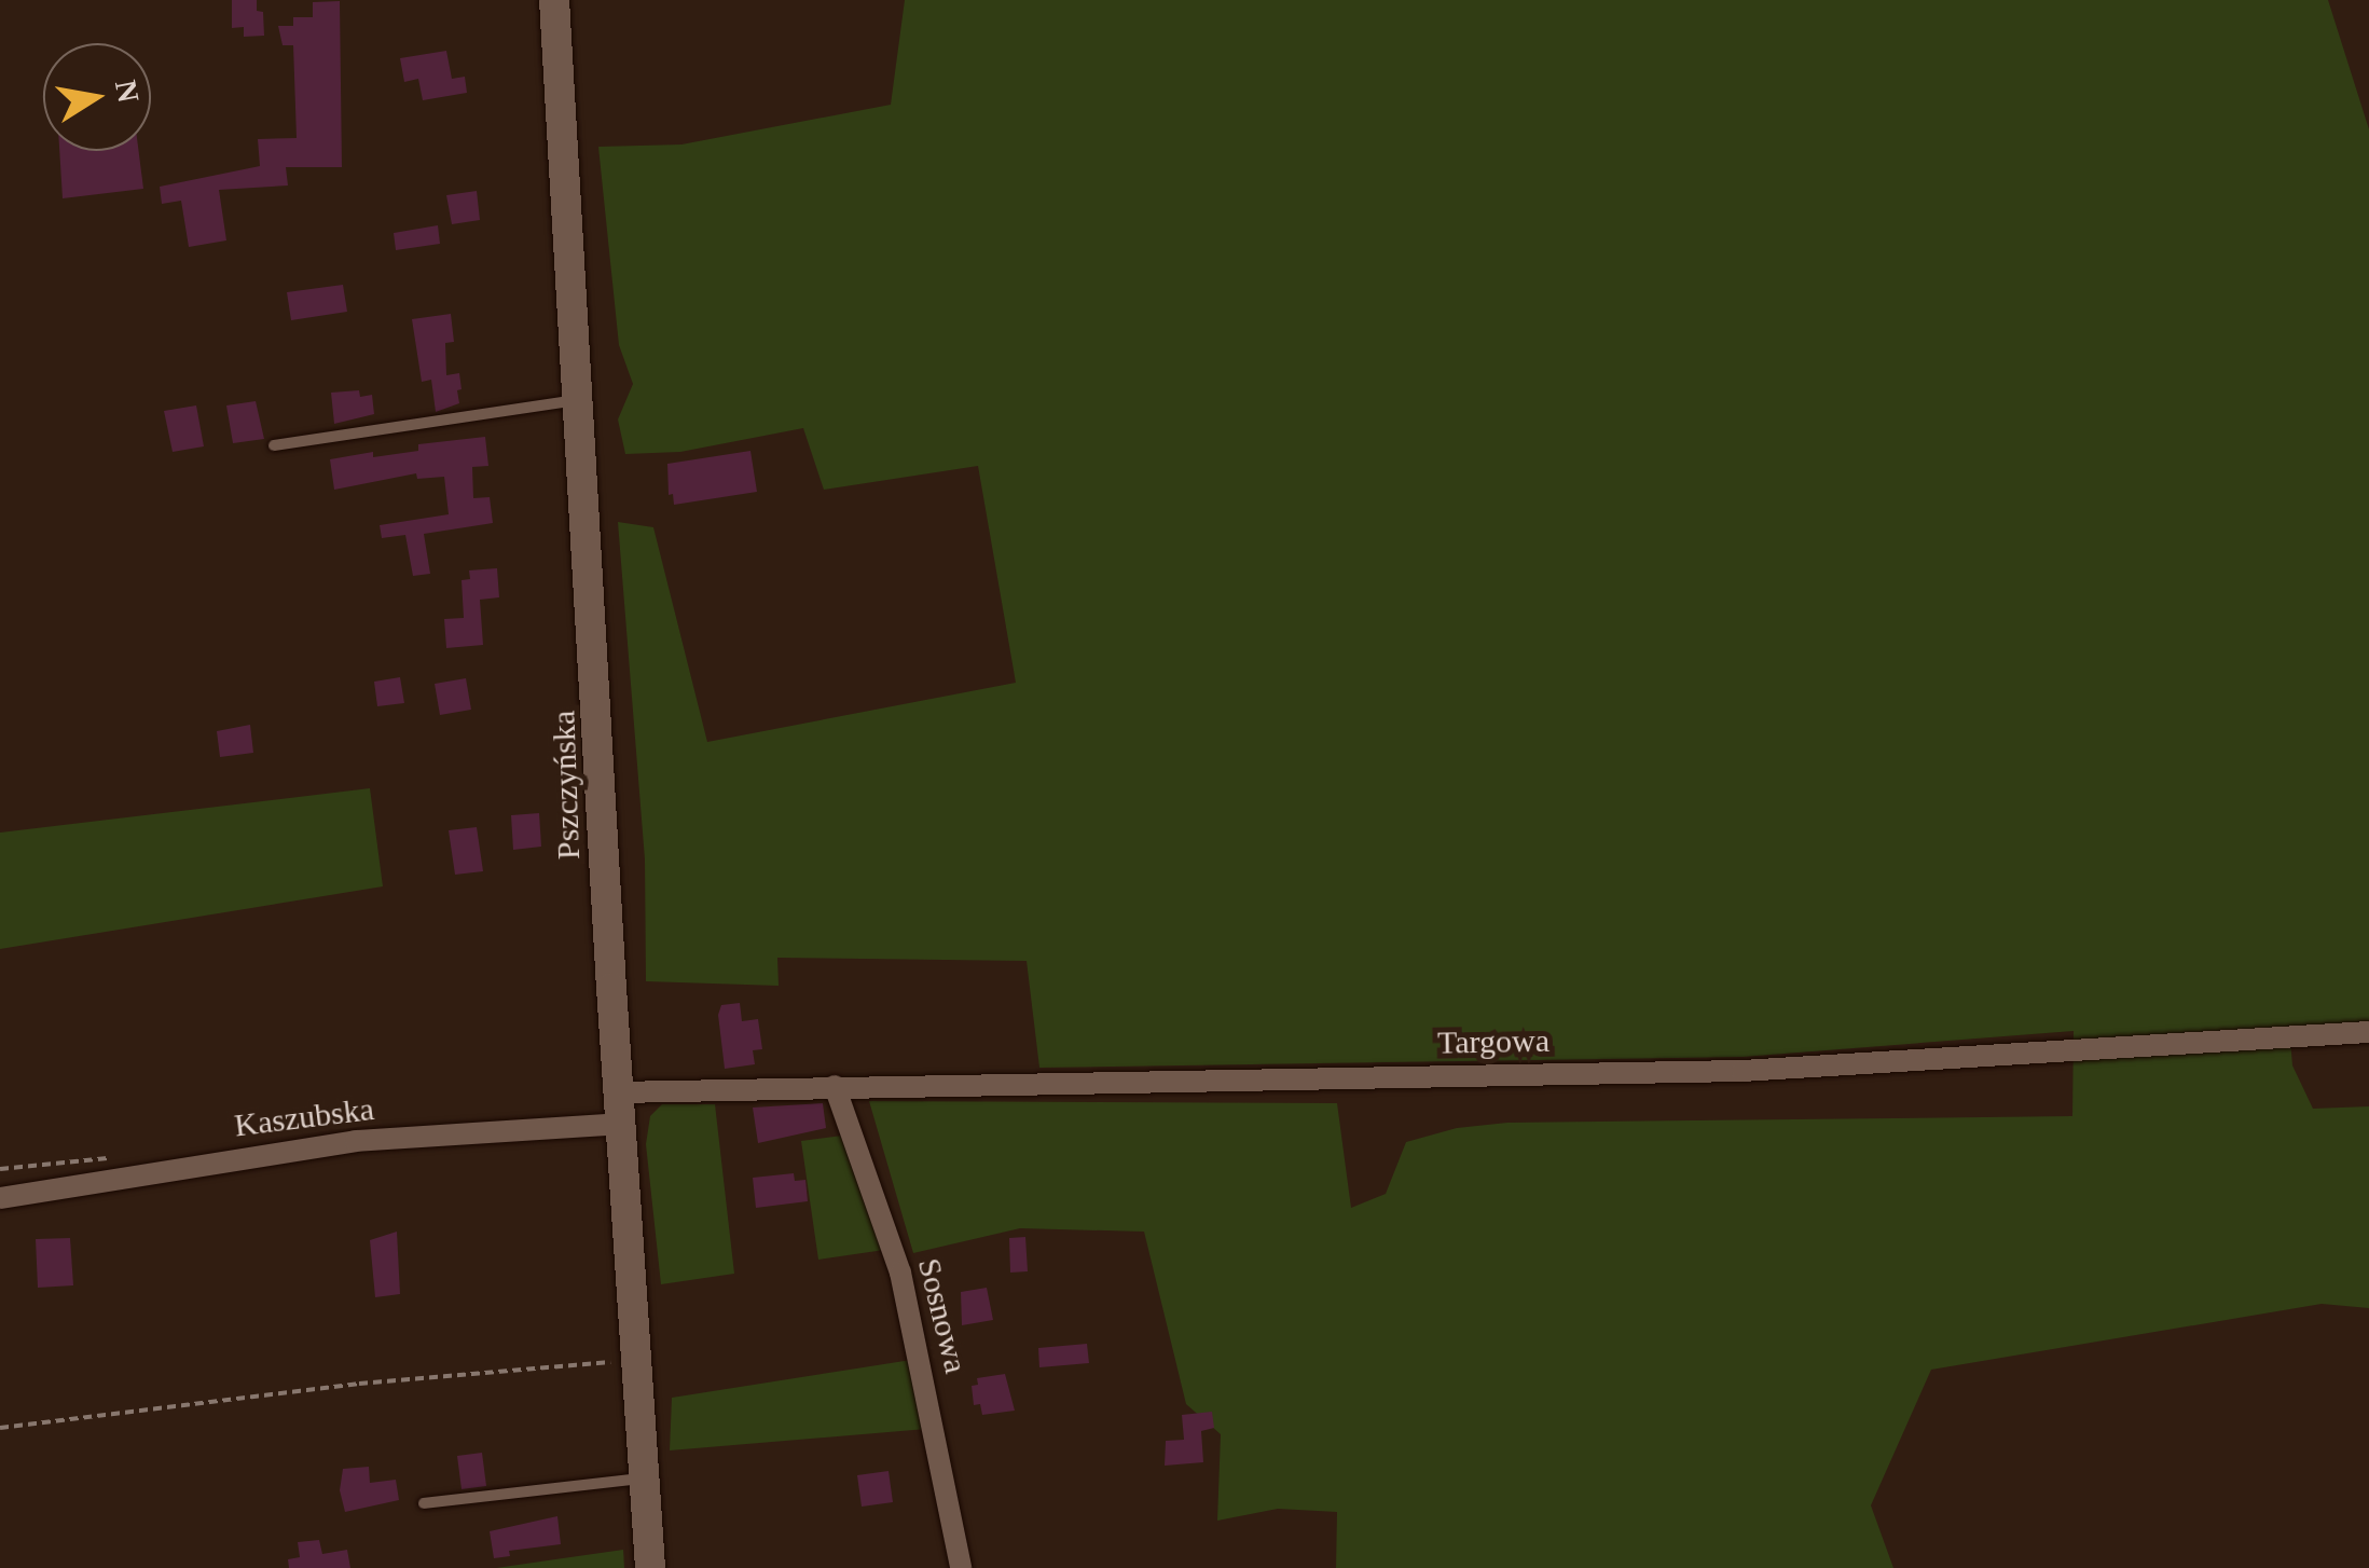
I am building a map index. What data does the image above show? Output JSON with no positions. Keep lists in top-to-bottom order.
{
  "streets": {
    "main road": ["Pszczyńska"],
    "street": ["Targowa", "Kaszubska", "Sosnowa"]
  },
  "crossings": [
    ["Pszczyńska", "Targowa"],
    ["Pszczyńska", "Kaszubska"],
    ["Targowa", "Sosnowa"]
  ],
  "north": "right"
}
